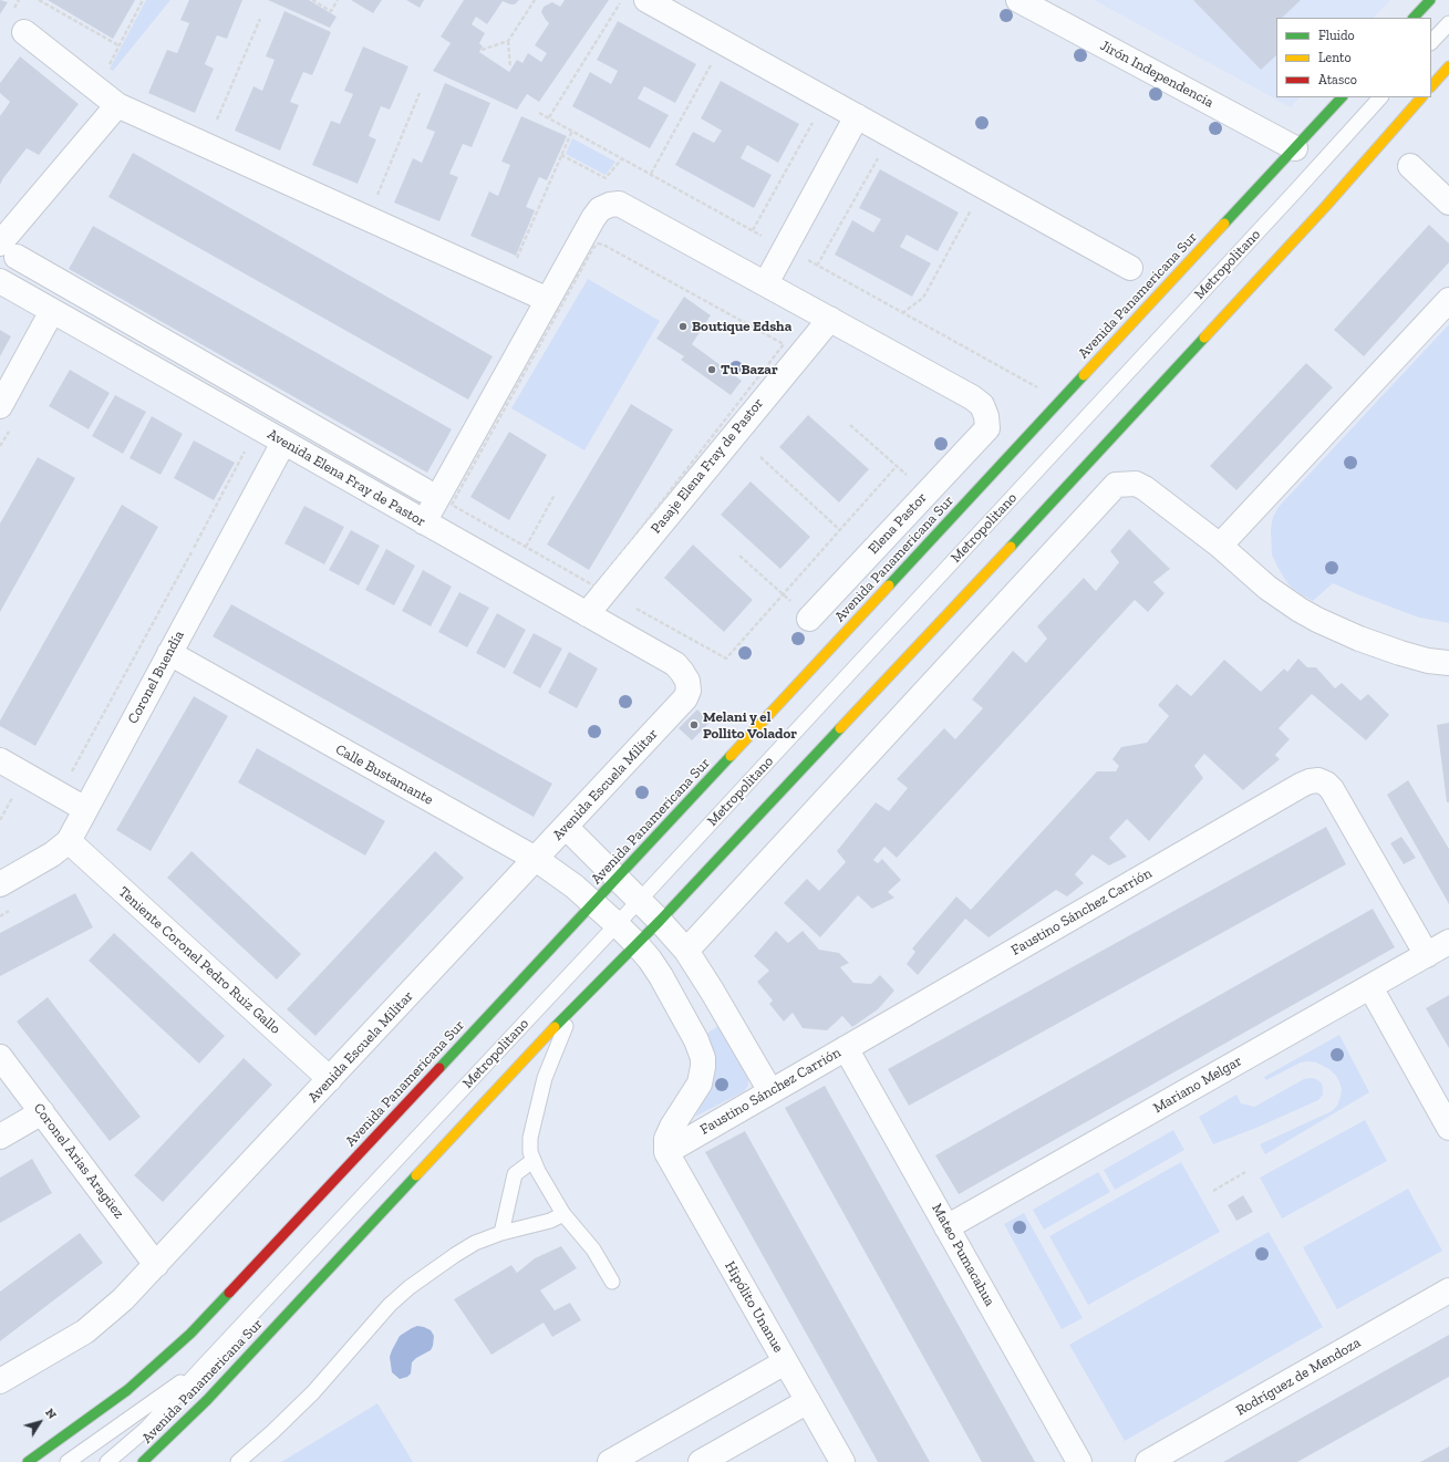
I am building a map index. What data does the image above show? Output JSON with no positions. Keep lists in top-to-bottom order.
{
  "streets": {
    "main road": ["Avenida Panamericana Sur"],
    "street": [
      "Jirón Independencia",
      "Pasaje Elena Fray de Pastor",
      "Avenida Elena Fray de Pastor",
      "Elena Pastor",
      "Coronel Buendía",
      "Calle Bustamante",
      "Avenida Escuela Militar",
      "Faustino Sánchez Carrión",
      "Teniente Coronel Pedro Ruiz Gallo",
      "Mariano Melgar",
      "Coronel Arias Aragüez",
      "Mateo Pumacahua",
      "Hipólito Unanue",
      "Rodríguez de Mendoza"
    ],
    "lane": ["Metropolitano"]
  },
  "crossings": [
    ["Jirón Independencia", "Avenida Panamericana Sur"],
    ["Metropolitano", "Calle Bustamante"],
    ["Avenida Panamericana Sur", "Calle Bustamante"],
    ["Pasaje Elena Fray de Pastor", "Avenida Elena Fray de Pastor"],
    ["Pasaje Elena Fray de Pastor", "Elena Pastor"],
    ["Avenida Elena Fray de Pastor", "Coronel Buendía"],
    ["Avenida Elena Fray de Pastor", "Avenida Escuela Militar"],
    ["Coronel Buendía", "Calle Bustamante"],
    ["Coronel Buendía", "Teniente Coronel Pedro Ruiz Gallo"],
    ["Calle Bustamante", "Avenida Escuela Militar"],
    ["Calle Bustamante", "Faustino Sánchez Carrión"],
    ["Calle Bustamante", "Hipólito Unanue"],
    ["Avenida Escuela Militar", "Teniente Coronel Pedro Ruiz Gallo"],
    ["Avenida Escuela Militar", "Coronel Arias Aragüez"],
    ["Faustino Sánchez Carrión", "Mariano Melgar"],
    ["Faustino Sánchez Carrión", "Mateo Pumacahua"],
    ["Faustino Sánchez Carrión", "Hipólito Unanue"],
    ["Mariano Melgar", "Mateo Pumacahua"]
  ],
  "places": ["Boutique Edsha", "Tu Bazar", "Melani y el Pollito Volador"],
  "legend": ["Fluido", "Lento", "Atasco"],
  "north": "top right"
}
